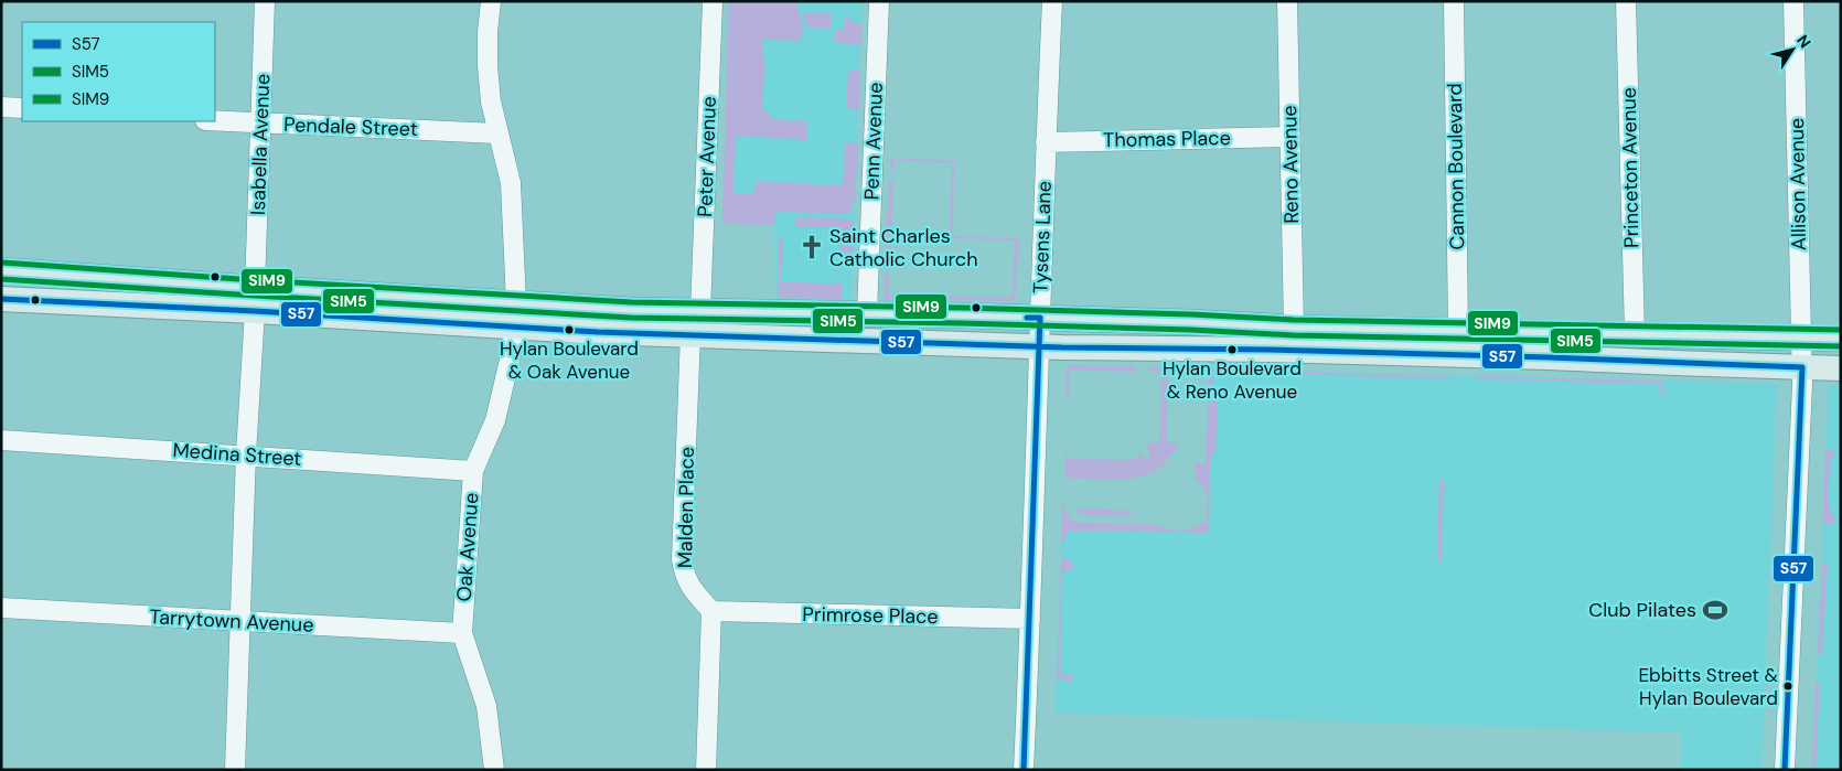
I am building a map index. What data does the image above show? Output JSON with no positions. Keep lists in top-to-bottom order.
{
  "streets": {
    "street": [
      "Pendale Street",
      "Thomas Place",
      "Penn Avenue",
      "Isabella Avenue",
      "Peter Avenue",
      "Reno Avenue",
      "Cannon Boulevard",
      "Princeton Avenue",
      "Allison Avenue",
      "Tysens Lane",
      "Medina Street",
      "Malden Place",
      "Oak Avenue",
      "Primrose Place",
      "Tarrytown Avenue"
    ]
  },
  "crossings": [
    ["Pendale Street", "Isabella Avenue"],
    ["Pendale Street", "Oak Avenue"],
    ["Thomas Place", "Reno Avenue"],
    ["Thomas Place", "Tysens Lane"],
    ["Isabella Avenue", "Medina Street"],
    ["Isabella Avenue", "Tarrytown Avenue"],
    ["Tysens Lane", "Primrose Place"],
    ["Medina Street", "Oak Avenue"],
    ["Malden Place", "Primrose Place"],
    ["Oak Avenue", "Tarrytown Avenue"]
  ],
  "places": {
    "church": ["Saint Charles Catholic Church"],
    "other": ["Hylan Boulevard & Oak Avenue", "Hylan Boulevard & Reno Avenue", "Ebbitts Street & Hylan Boulevard"],
    "sports": ["Club Pilates"]
  },
  "lines": ["transit line SIM9", "transit line SIM5", "transit line S57"],
  "legend": ["S57", "SIM5", "SIM9"],
  "north": "top right"
}
